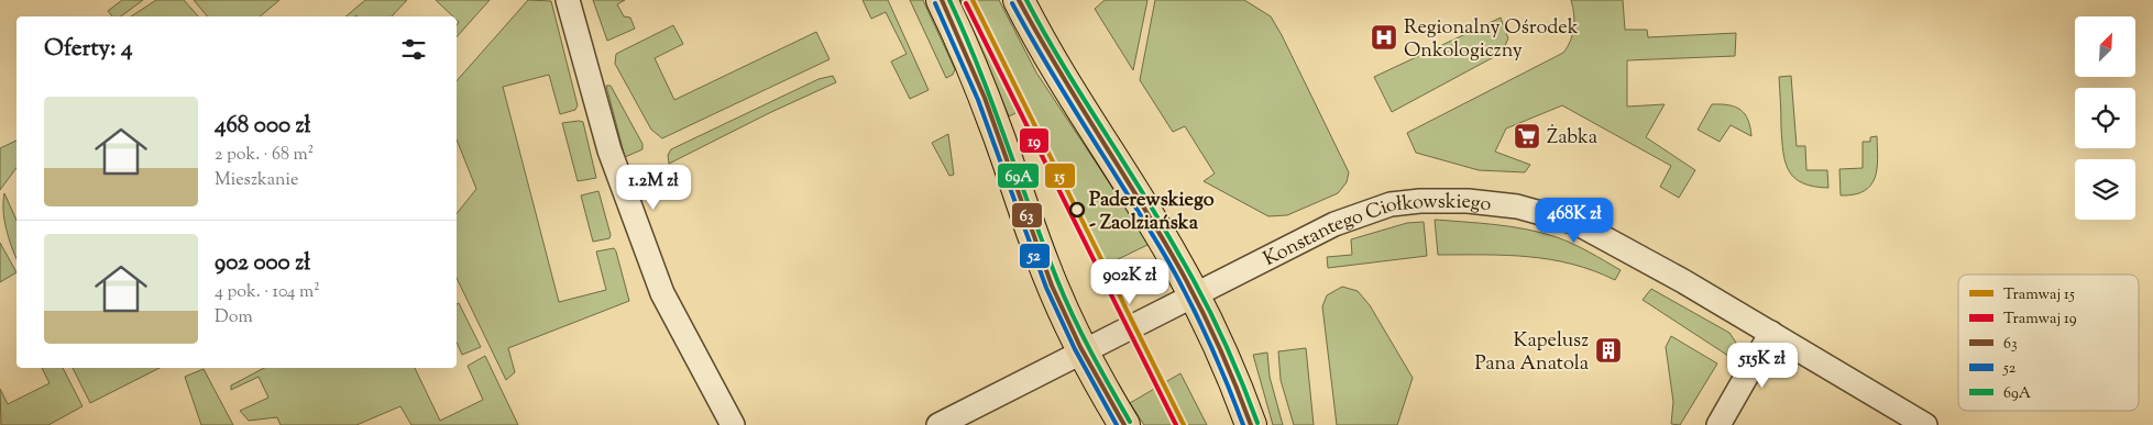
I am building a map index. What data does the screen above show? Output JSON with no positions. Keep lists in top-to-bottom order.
{
  "streets": {
    "street": ["Konstantego Ciołkowskiego"]
  },
  "places": {
    "hospital": ["Regionalny Ośrodek Onkologiczny"],
    "supermarket": ["Żabka"],
    "other": ["Paderewskiego - Zaolziańska"],
    "building": ["Kapelusz Pana Anatola"]
  },
  "lines": [
    "tram line 15",
    "transit line 63",
    "transit line 69A",
    "tram line 19",
    "transit line 52"
  ],
  "legend": [
    "Tramwaj 15",
    "Tramwaj 19",
    "63",
    "52",
    "69A"
  ],
  "north": "top right",
  "page": {
    "heading": "Oferty: 4",
    "list": [
      {
        "name": "468 000 zł",
        "note": "2 pok. · 68 m² · Mieszkanie"
      },
      {
        "name": "902 000 zł",
        "note": "4 pok. · 104 m² · Dom"
      }
    ],
    "price": [
      "1.2M zł",
      "468K zł",
      "902K zł",
      "515K zł"
    ]
  }
}
